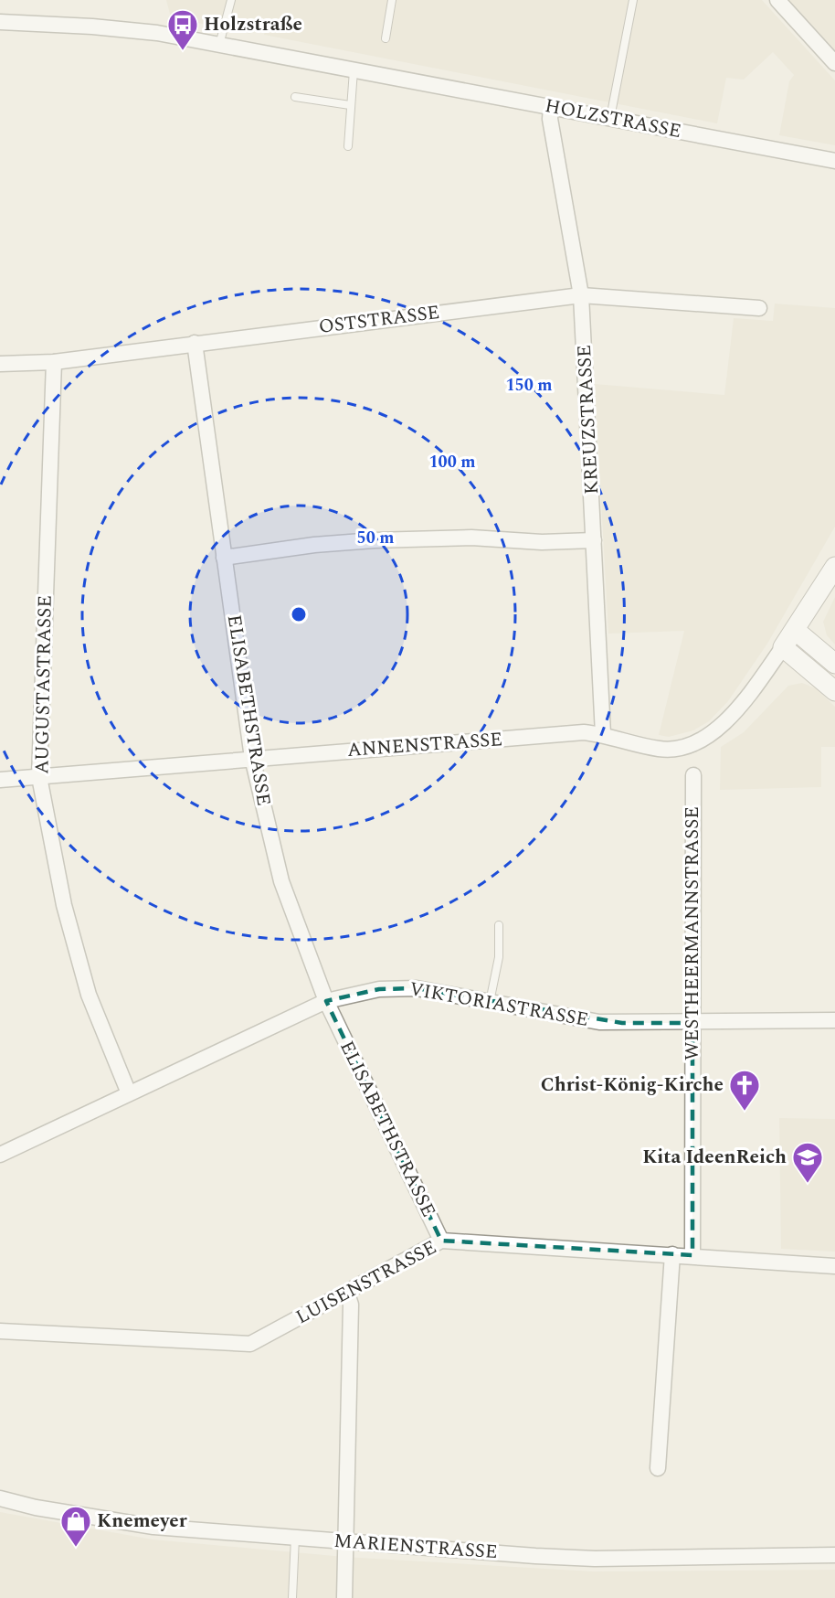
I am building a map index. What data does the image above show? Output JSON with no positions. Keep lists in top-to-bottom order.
{
  "streets": {
    "street": [
      "HOLZSTRASSE",
      "OSTSTRASSE",
      "KREUZSTRASSE",
      "AUGUSTASTRASSE",
      "ELISABETHSTRASSE",
      "ANNENSTRASSE",
      "WESTHEERMANNSTRASSE",
      "VIKTORIASTRASSE",
      "LUISENSTRASSE",
      "MARIENSTRASSE"
    ]
  },
  "crossings": [
    ["HOLZSTRASSE", "KREUZSTRASSE"],
    ["OSTSTRASSE", "KREUZSTRASSE"],
    ["OSTSTRASSE", "AUGUSTASTRASSE"],
    ["OSTSTRASSE", "ELISABETHSTRASSE"],
    ["KREUZSTRASSE", "ANNENSTRASSE"],
    ["AUGUSTASTRASSE", "ANNENSTRASSE"],
    ["AUGUSTASTRASSE", "VIKTORIASTRASSE"],
    ["ELISABETHSTRASSE", "ANNENSTRASSE"],
    ["ELISABETHSTRASSE", "VIKTORIASTRASSE"],
    ["ELISABETHSTRASSE", "LUISENSTRASSE"],
    ["WESTHEERMANNSTRASSE", "VIKTORIASTRASSE"],
    ["WESTHEERMANNSTRASSE", "LUISENSTRASSE"]
  ],
  "places": {
    "bus stop": ["Holzstraße"],
    "church": ["Christ-König-Kirche"],
    "school or university": ["Kita IdeenReich"],
    "shop": ["Knemeyer"]
  },
  "rings": ["150 m", "100 m", "50 m"]
}
